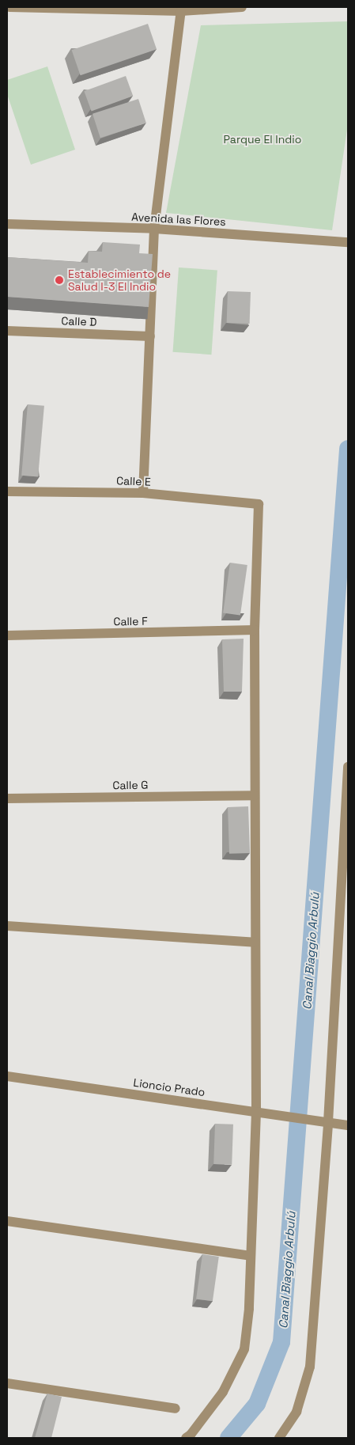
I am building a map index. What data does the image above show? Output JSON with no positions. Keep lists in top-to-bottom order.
{
  "streets": {
    "street": [
      "Avenida las Flores",
      "Calle D",
      "Calle E",
      "Calle F",
      "Calle G",
      "Lioncio Prado"
    ]
  },
  "crossings": [
    ["Calle E", "Calle F"]
  ],
  "water": ["Canal Biaggio Arbulú"],
  "parks": ["Parque El Indio"],
  "places": ["Establecimiento de Salud I-3 El Indio"]
}
